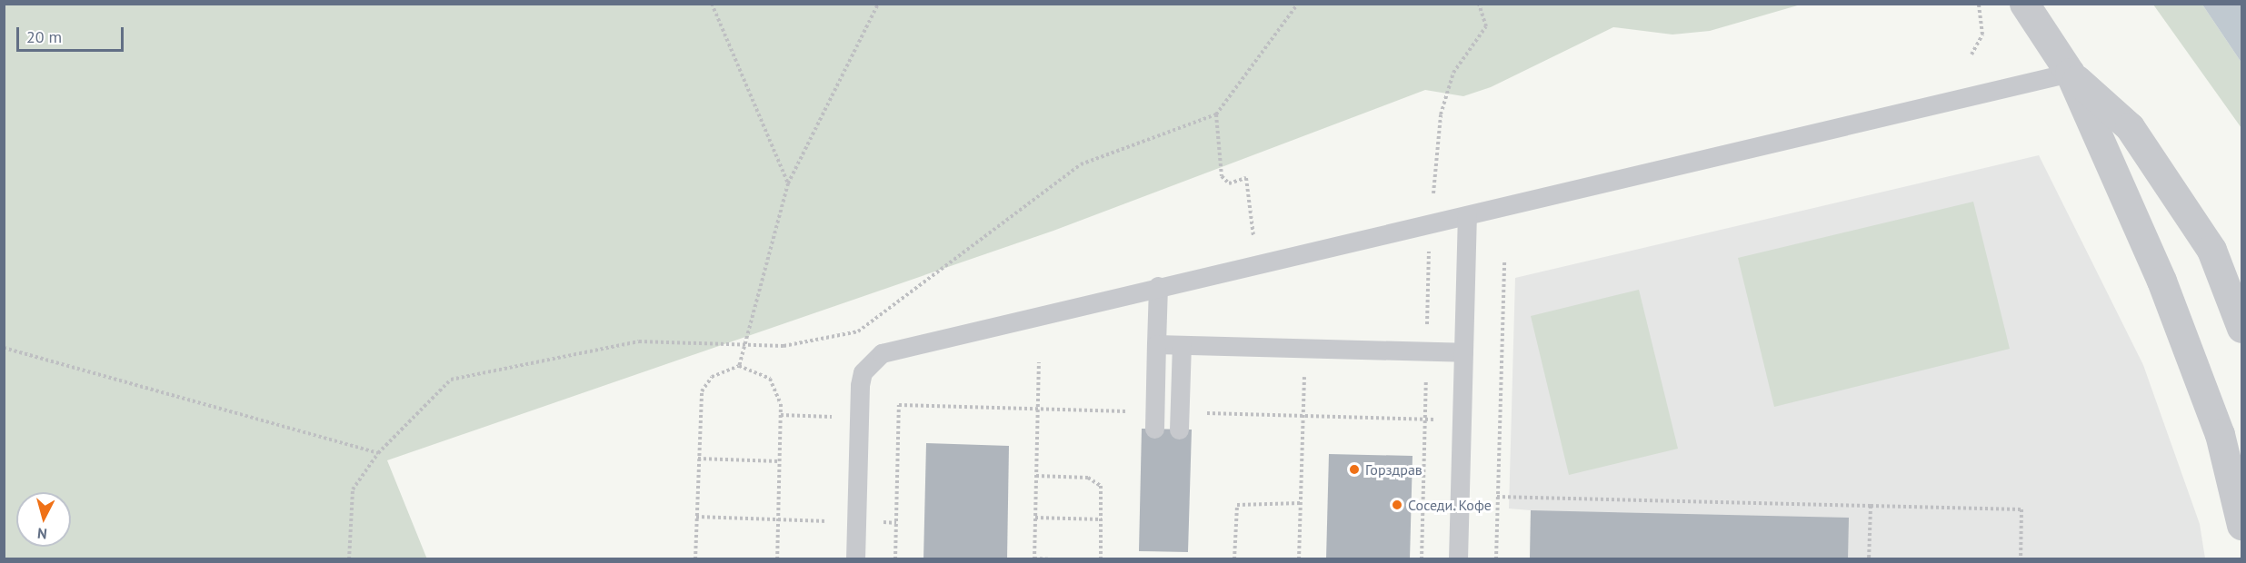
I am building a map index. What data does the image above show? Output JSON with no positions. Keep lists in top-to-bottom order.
{
  "places": ["Горздрав", "Соседи. Кофе"],
  "scale_bar": "20 m",
  "north": "bottom"
}
